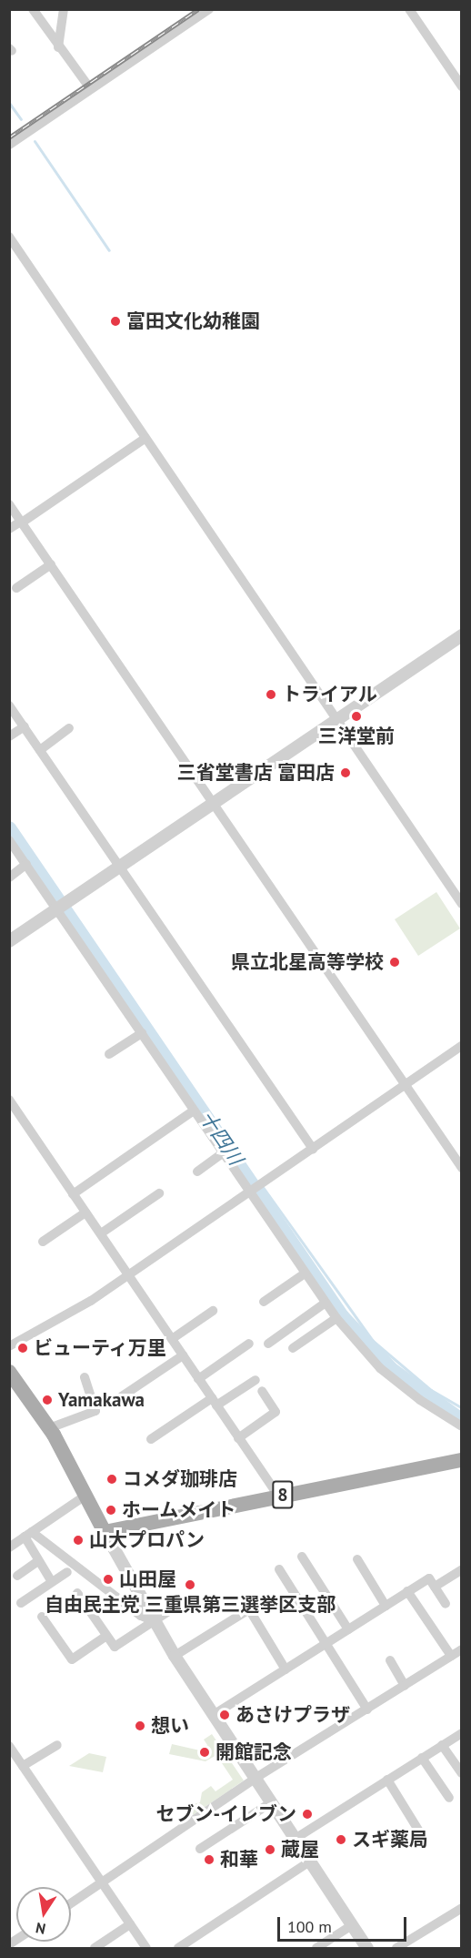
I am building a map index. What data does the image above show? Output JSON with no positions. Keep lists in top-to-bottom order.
{
  "streets": {
    "main road": ["8"]
  },
  "water": ["十四川"],
  "places": [
    "富田文化幼稚園",
    "トライアル",
    "三洋堂前",
    "三省堂書店 富田店",
    "県立北星高等学校",
    "ビューティ万里",
    "Yamakawa",
    "コメダ珈琲店",
    "ホームメイト",
    "山大プロパン",
    "山田屋",
    "自由民主党 三重県第三選挙区支部",
    "あさけプラザ",
    "想い",
    "開館記念",
    "セブン-イレブン",
    "スギ薬局",
    "蔵屋",
    "和華"
  ],
  "scale_bar": "100 m",
  "north": "bottom"
}
